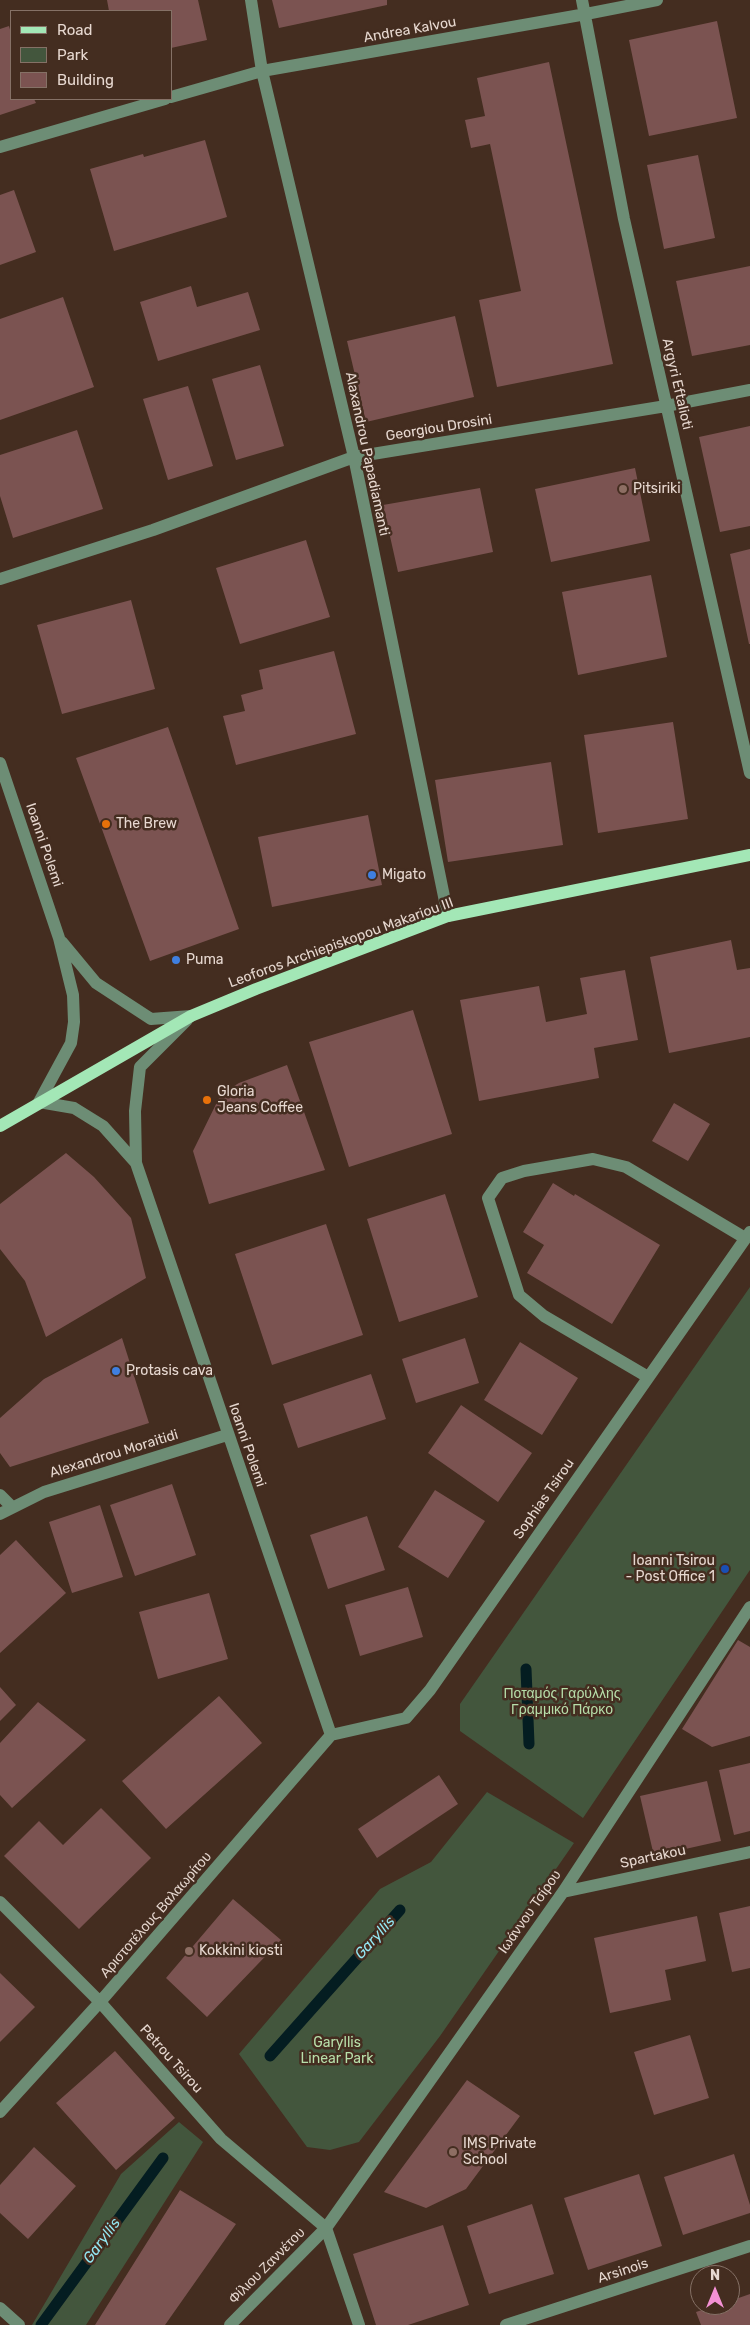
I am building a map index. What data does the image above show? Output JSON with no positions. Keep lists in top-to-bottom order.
{
  "streets": {
    "main road": ["Leoforos Archiepiskopou Makariou III"],
    "street": [
      "Andrea Kalvou",
      "Argyri Eftalioti",
      "Georgiou Drosini",
      "Alaxandrou Papadiamanti",
      "Ioanni Polemi",
      "Alexandrou Moraitidi",
      "Sophias Tsirou",
      "Spartakou",
      "Ιωάννου Τσίρου",
      "Αριστοτέλους Βαλαωρίτου",
      "Petrou Tsirou",
      "Φίλιου Ζαννέτου",
      "Arsinois"
    ]
  },
  "crossings": [
    ["Andrea Kalvou", "Argyri Eftalioti"],
    ["Andrea Kalvou", "Alaxandrou Papadiamanti"],
    ["Argyri Eftalioti", "Georgiou Drosini"],
    ["Georgiou Drosini", "Alaxandrou Papadiamanti"],
    ["Alaxandrou Papadiamanti", "Leoforos Archiepiskopou Makariou III"],
    ["Ioanni Polemi", "Leoforos Archiepiskopou Makariou III"],
    ["Ioanni Polemi", "Alexandrou Moraitidi"],
    ["Ioanni Polemi", "Sophias Tsirou"],
    ["Ioanni Polemi", "Αριστοτέλους Βαλαωρίτου"],
    ["Sophias Tsirou", "Αριστοτέλους Βαλαωρίτου"],
    ["Spartakou", "Ιωάννου Τσίρου"],
    ["Ιωάννου Τσίρου", "Petrou Tsirou"],
    ["Ιωάννου Τσίρου", "Φίλιου Ζαννέτου"],
    ["Αριστοτέλους Βαλαωρίτου", "Petrou Tsirou"],
    ["Petrou Tsirou", "Φίλιου Ζαννέτου"]
  ],
  "water": ["Garyllis"],
  "parks": ["Ποταμός Γαρύλλης Γραμμικό Πάρκο", "Garyllis Linear Park"],
  "places": [
    "Pitsiriki",
    "The Brew",
    "Migato",
    "Puma",
    "Gloria Jeans Coffee",
    "Protasis cava",
    "Ioanni Tsirou - Post Office 1",
    "Kokkini kiosti",
    "IMS Private School"
  ],
  "legend": ["Road", "Park", "Building"],
  "north": "top"
}
